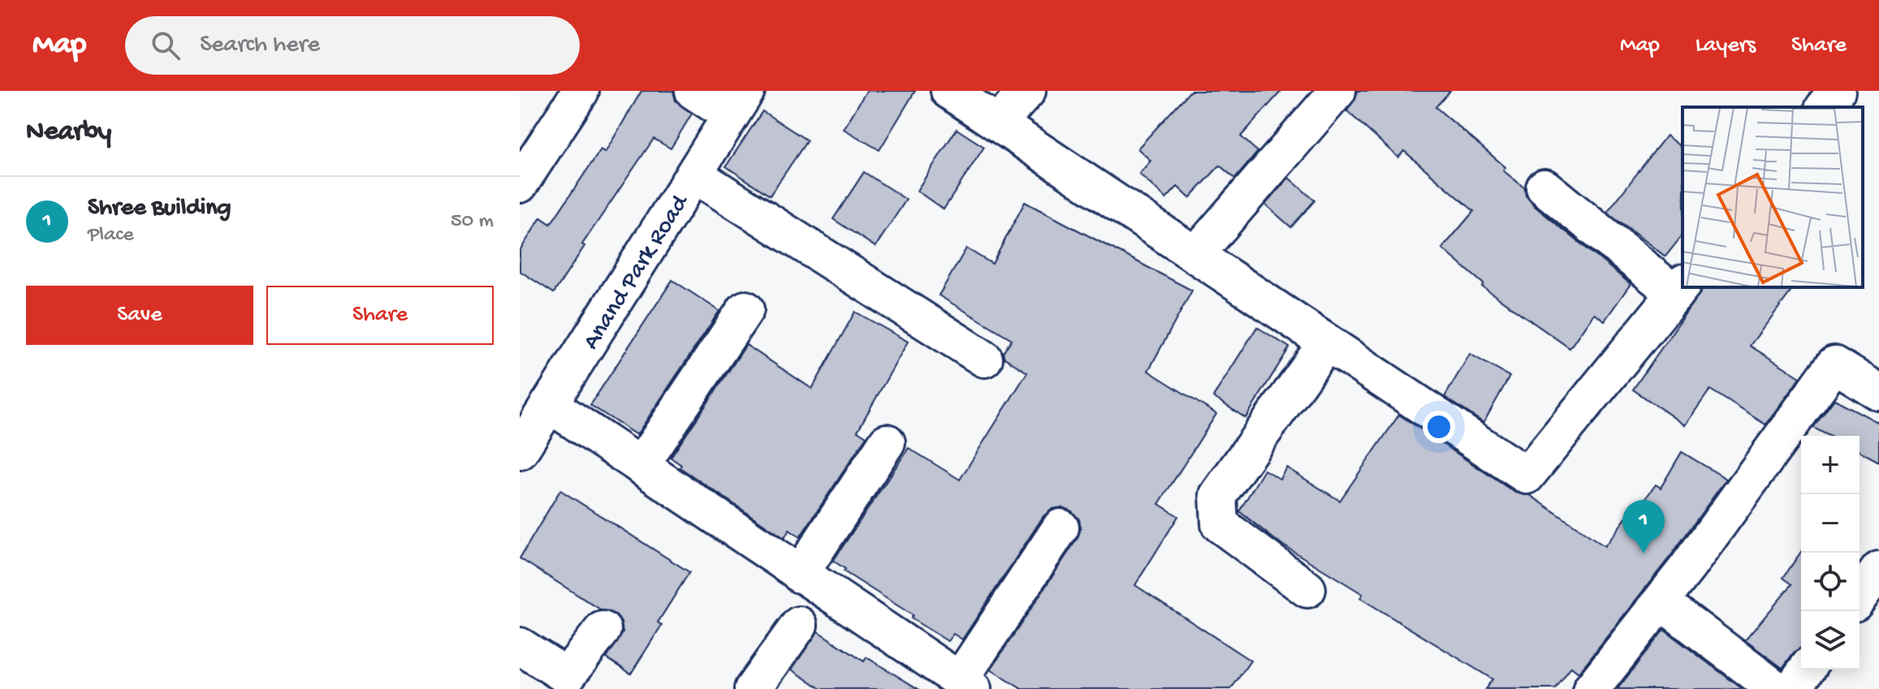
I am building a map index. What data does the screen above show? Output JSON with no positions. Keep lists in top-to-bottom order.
{
  "streets": {
    "street": ["Anand Park Road"]
  },
  "page": {
    "header": "Map",
    "search": "Search here",
    "nav": ["Map", "Layers", "Share"],
    "heading": "Nearby",
    "list": [
      {
        "mark": "1",
        "name": "Shree Building",
        "note": "Place",
        "value": "50 m"
      }
    ],
    "buttons": ["Save", "Share"],
    "map_buttons": ["+", "−"],
    "pins": "1"
  }
}
